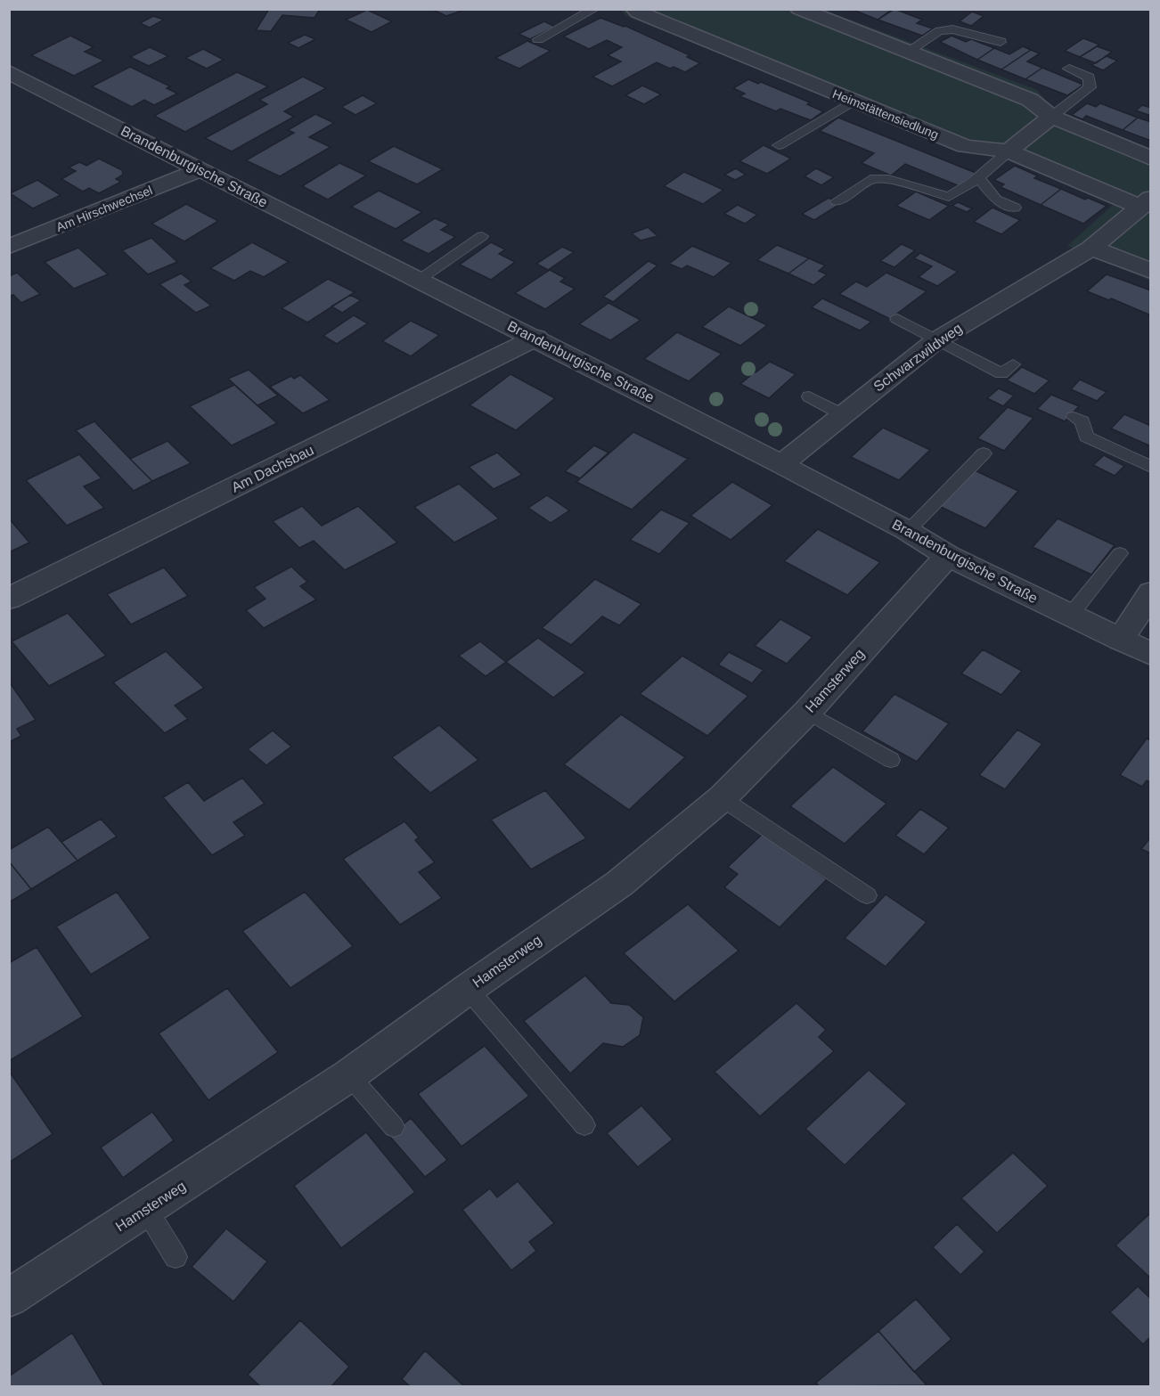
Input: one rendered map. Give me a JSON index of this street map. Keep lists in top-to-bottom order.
{
  "streets": {
    "street": [
      "Heimstättensiedlung",
      "Brandenburgische Straße",
      "Am Hirschwechsel",
      "Schwarzwildweg",
      "Am Dachsbau",
      "Hamsterweg"
    ]
  },
  "crossings": [
    ["Heimstättensiedlung", "Schwarzwildweg"],
    ["Brandenburgische Straße", "Am Hirschwechsel"],
    ["Brandenburgische Straße", "Schwarzwildweg"],
    ["Brandenburgische Straße", "Am Dachsbau"],
    ["Brandenburgische Straße", "Hamsterweg"]
  ]
}
